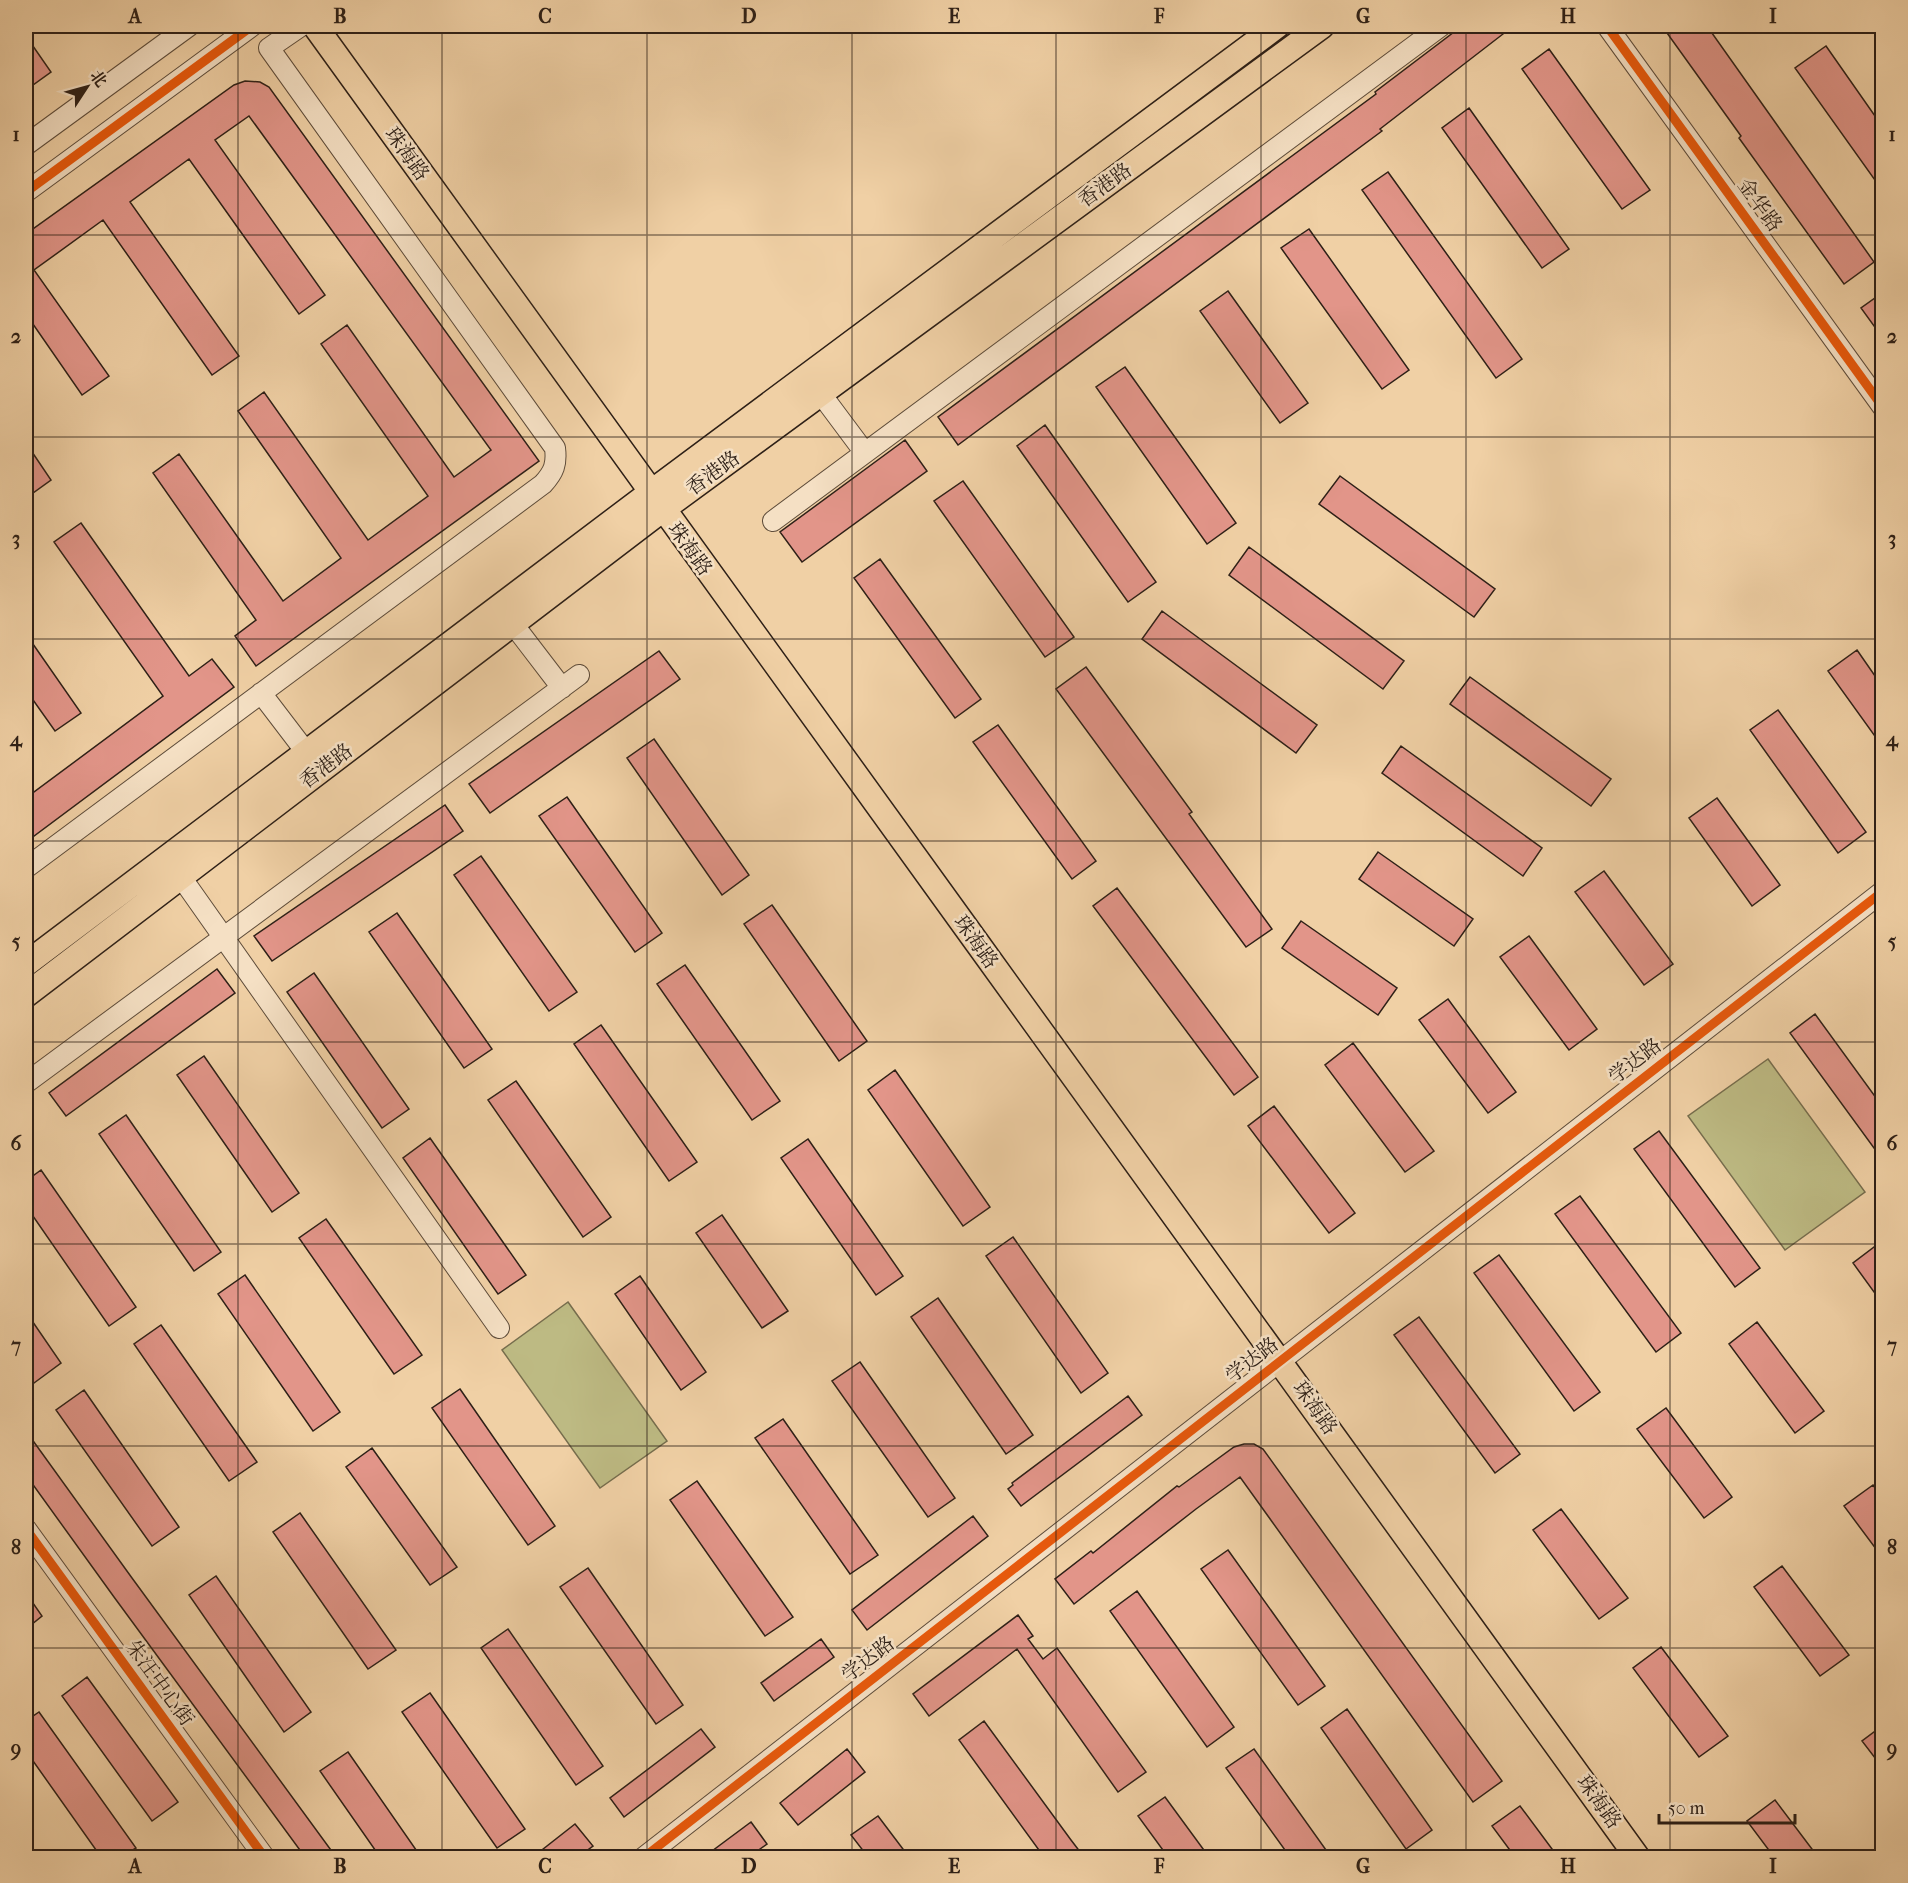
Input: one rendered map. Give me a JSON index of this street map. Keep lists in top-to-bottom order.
{
  "streets": {
    "main road": ["珠海路", "香港路"],
    "street": ["金华路", "学达路", "朱汪中心街"]
  },
  "crossings": [
    ["珠海路", "香港路"],
    ["珠海路", "学达路"]
  ],
  "scale_bar": "50 m",
  "north": "top right",
  "grid": {
    "columns": [
      "A",
      "B",
      "C",
      "D",
      "E",
      "F",
      "G",
      "H",
      "I"
    ],
    "rows": [
      "1",
      "2",
      "3",
      "4",
      "5",
      "6",
      "7",
      "8",
      "9"
    ]
  }
}
